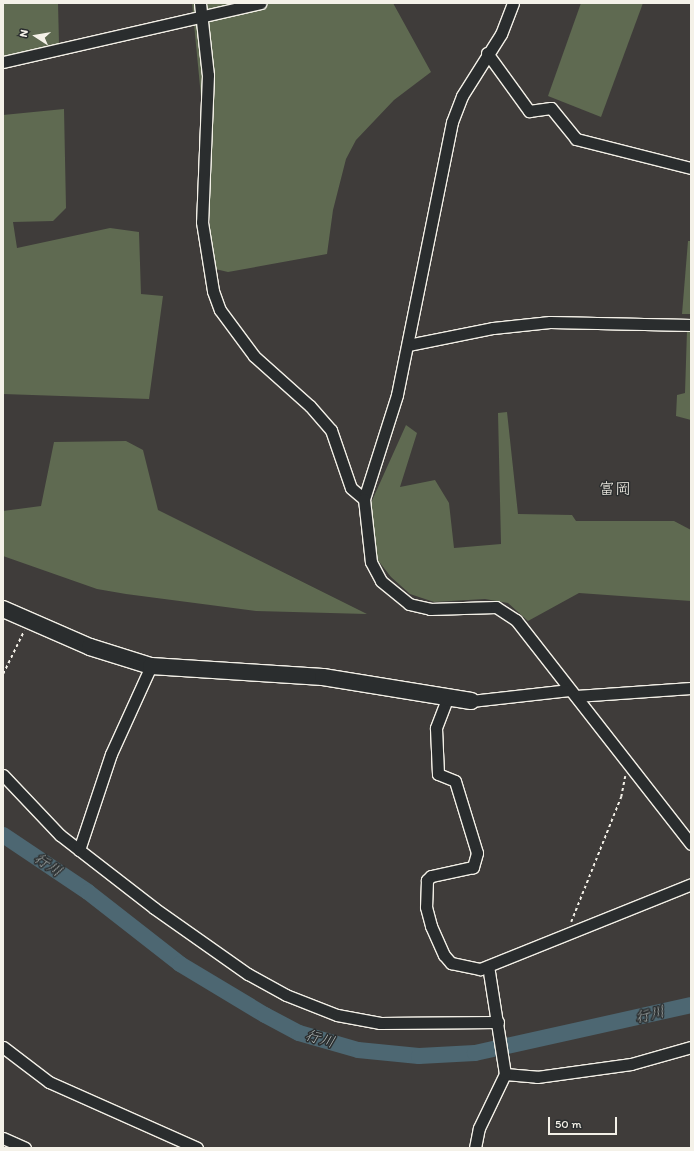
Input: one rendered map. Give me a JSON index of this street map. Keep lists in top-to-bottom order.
{
  "districts": ["富岡"],
  "water": ["行川"],
  "scale_bar": "50 m",
  "north": "left"
}
